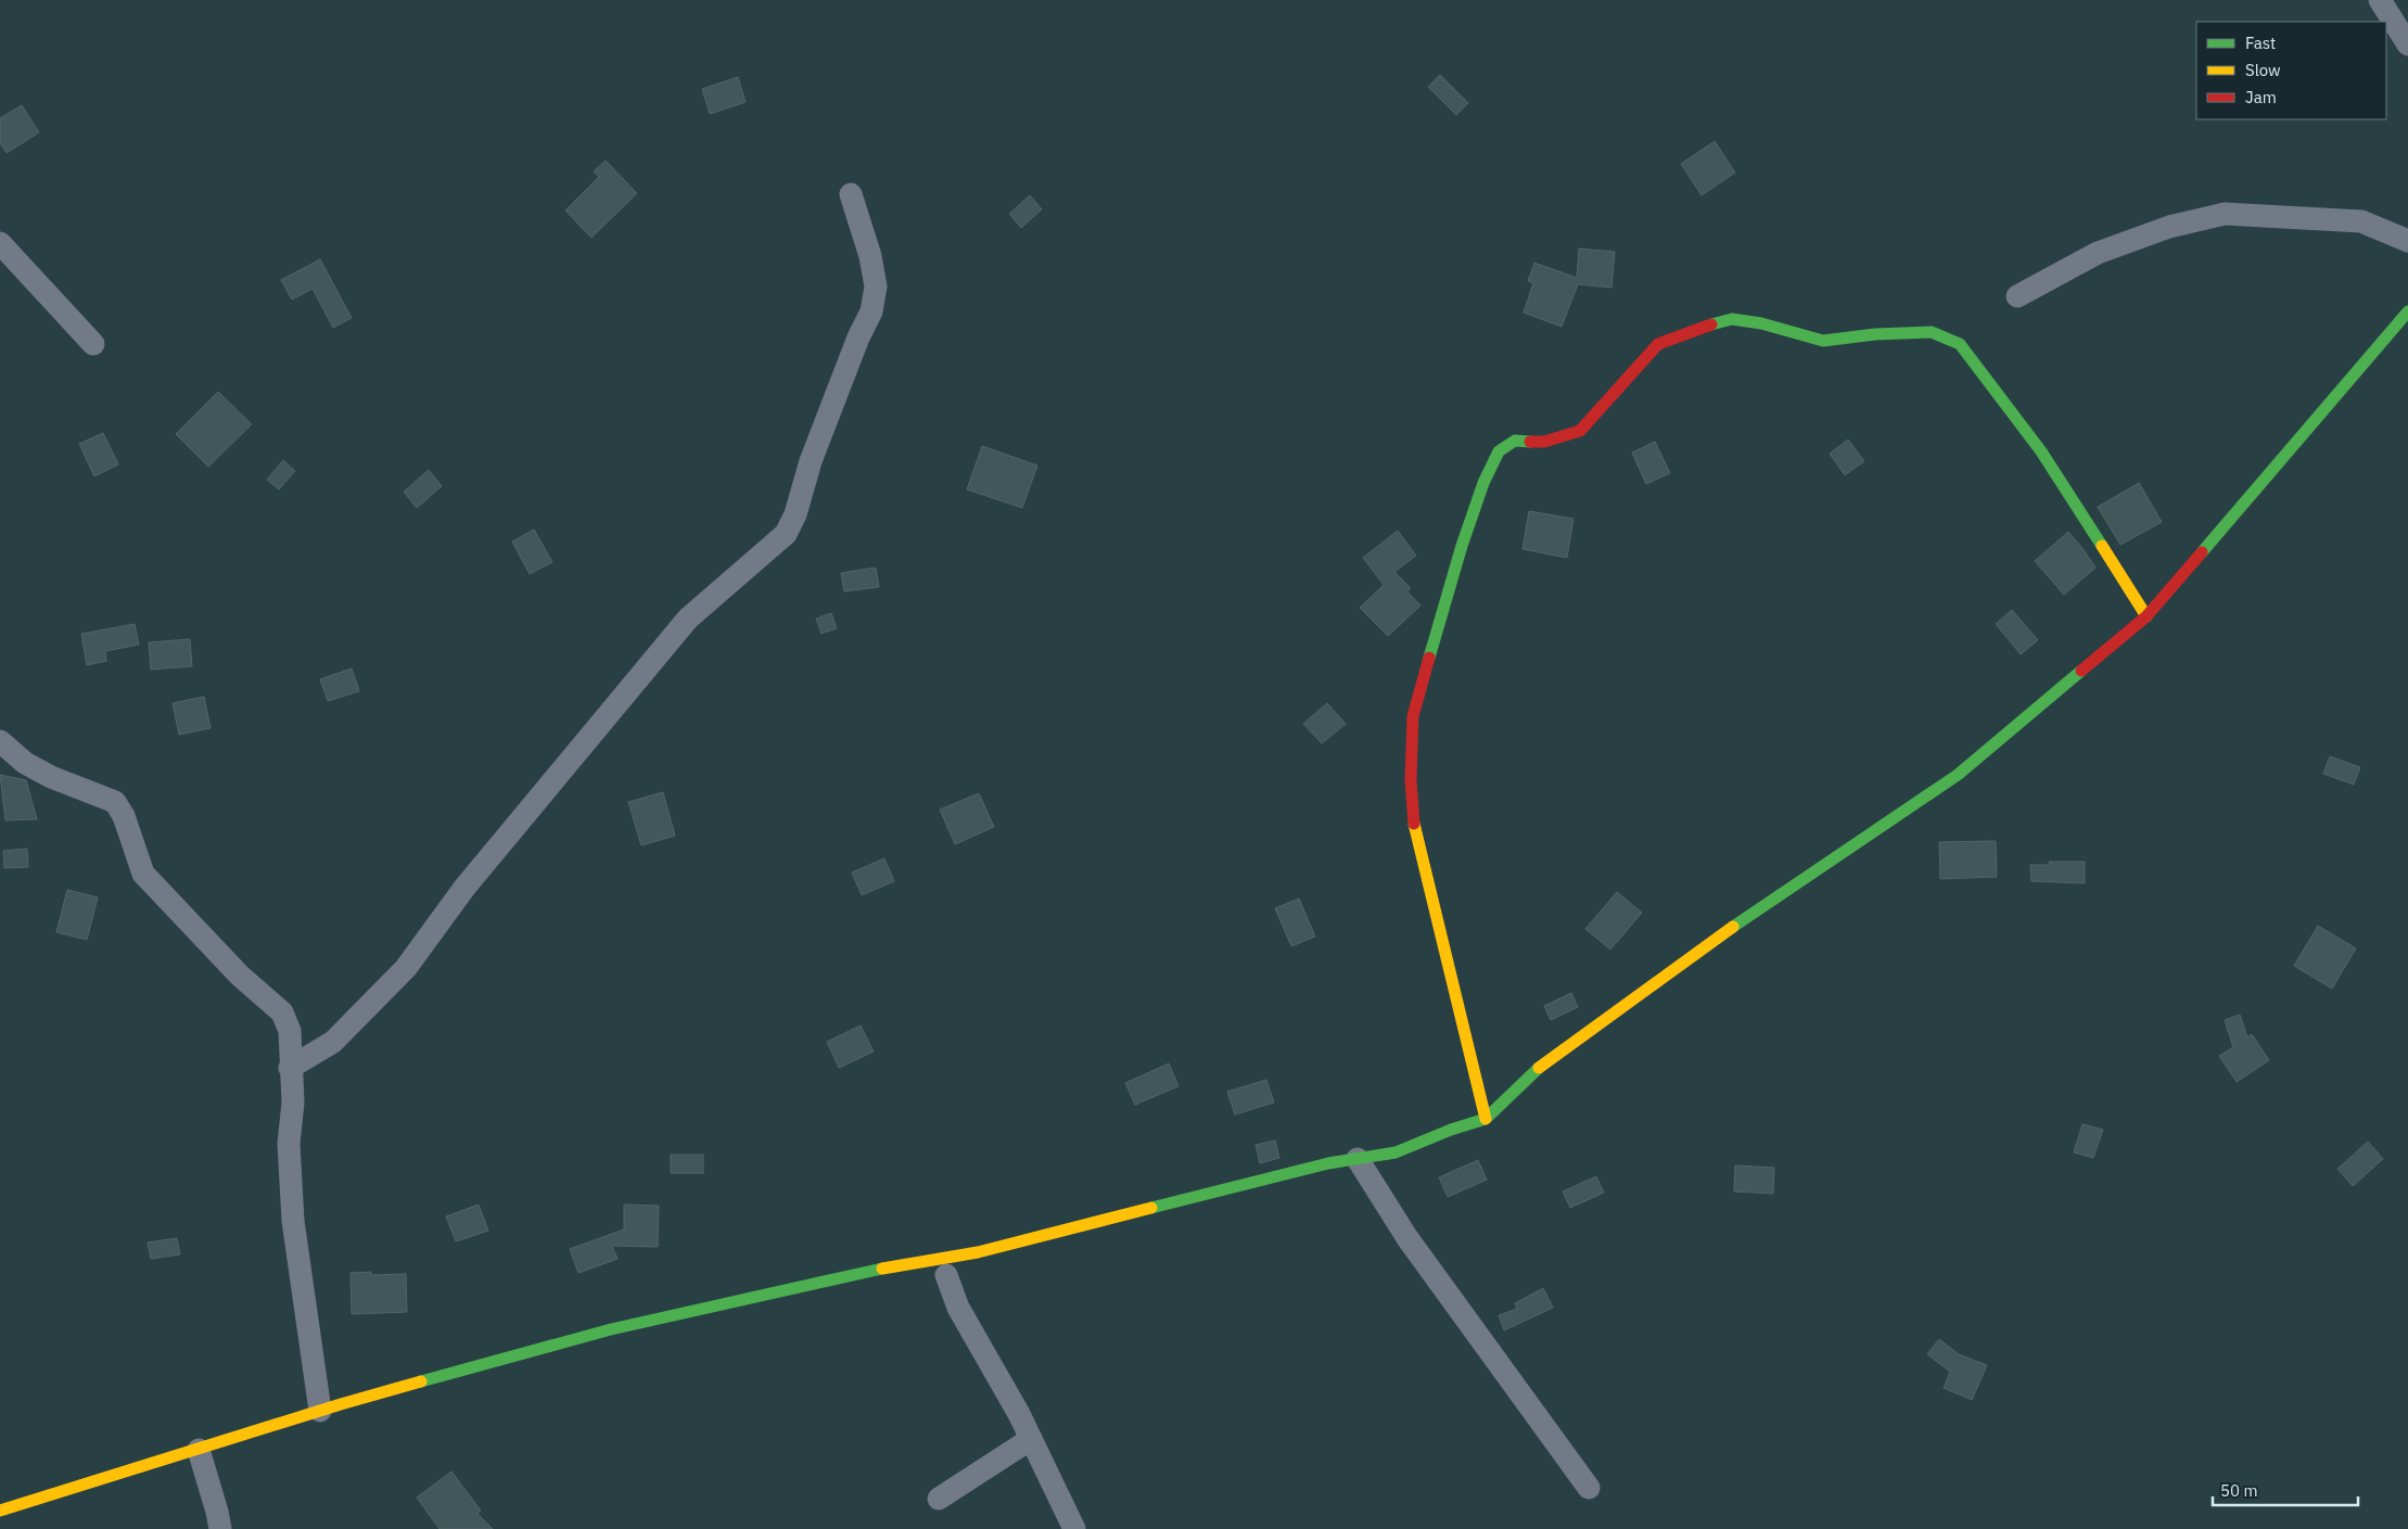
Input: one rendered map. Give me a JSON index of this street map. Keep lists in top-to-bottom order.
{
  "legend": ["Fast", "Slow", "Jam"],
  "scale_bar": "50 m"
}
